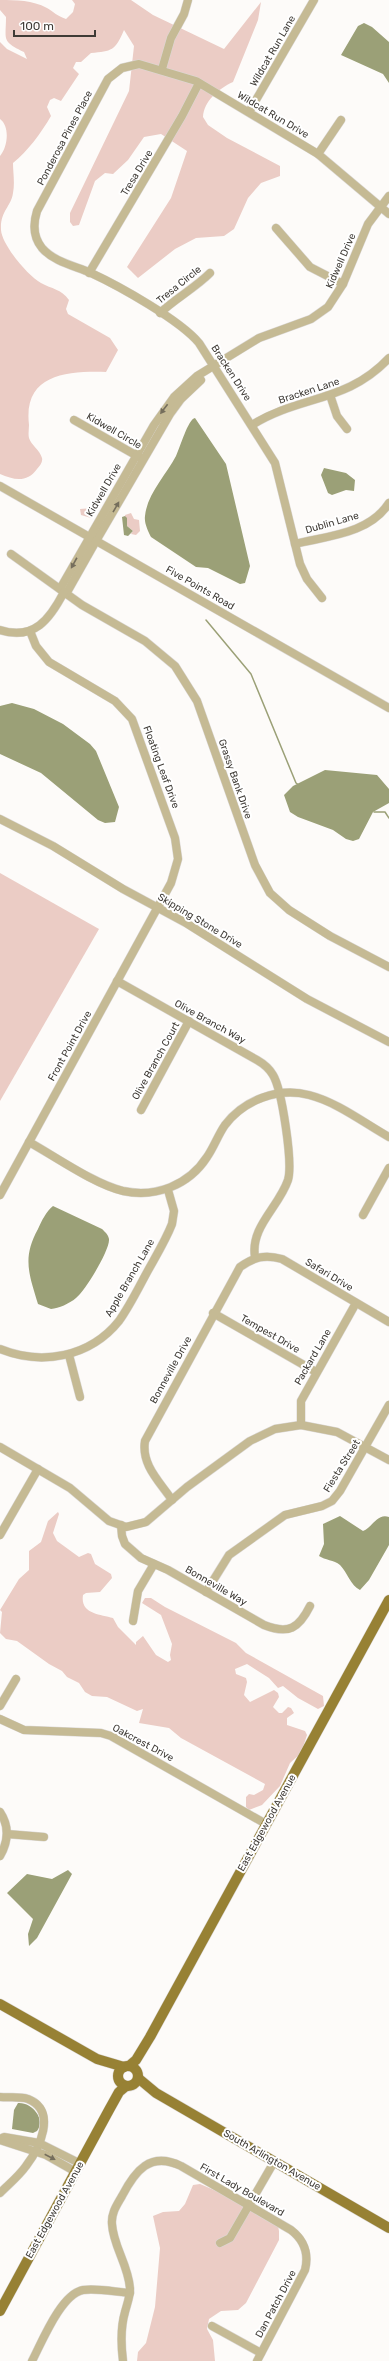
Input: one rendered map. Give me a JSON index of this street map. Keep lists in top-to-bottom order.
{
  "streets": {
    "main road": ["East Edgewood Avenue", "South Arlington Avenue"],
    "street": [
      "Wildcat Run Lane",
      "Wildcat Run Drive",
      "Ponderosa Pines Place",
      "Tresa Drive",
      "Kidwell Drive",
      "Tresa Circle",
      "Bracken Drive",
      "Bracken Lane",
      "Kidwell Circle",
      "Dublin Lane",
      "Five Points Road",
      "Floating Leaf Drive",
      "Grassy Bank Drive",
      "Skipping Stone Drive",
      "Olive Branch Way",
      "Front Point Drive",
      "Olive Branch Court",
      "Safari Drive",
      "Apple Branch Lane",
      "Tempest Drive",
      "Packard Lane",
      "Bonneville Drive",
      "Fiesta Street",
      "Bonneville Way",
      "Oakcrest Drive",
      "First Lady Boulevard",
      "Dan Patch Drive"
    ]
  },
  "crossings": [
    ["Wildcat Run Lane", "Wildcat Run Drive"],
    ["Wildcat Run Drive", "Ponderosa Pines Place"],
    ["Wildcat Run Drive", "Tresa Drive"],
    ["Wildcat Run Drive", "Kidwell Drive"],
    ["Ponderosa Pines Place", "Bracken Drive"],
    ["Tresa Drive", "Bracken Drive"],
    ["Kidwell Drive", "Bracken Drive"],
    ["Kidwell Drive", "Kidwell Circle"],
    ["Kidwell Drive", "Five Points Road"],
    ["Tresa Circle", "Bracken Drive"],
    ["Bracken Drive", "Bracken Lane"],
    ["Bracken Drive", "Dublin Lane"],
    ["Floating Leaf Drive", "Skipping Stone Drive"],
    ["Floating Leaf Drive", "Front Point Drive"],
    ["Skipping Stone Drive", "Front Point Drive"],
    ["Olive Branch Way", "Front Point Drive"],
    ["Olive Branch Way", "Olive Branch Court"],
    ["Olive Branch Way", "Safari Drive"],
    ["Olive Branch Way", "Bonneville Drive"],
    ["Safari Drive", "Packard Lane"],
    ["Safari Drive", "Bonneville Drive"],
    ["Tempest Drive", "Packard Lane"],
    ["Tempest Drive", "Bonneville Drive"],
    ["Fiesta Street", "Bonneville Way"],
    ["Oakcrest Drive", "East Edgewood Avenue"],
    ["East Edgewood Avenue", "South Arlington Avenue"],
    ["First Lady Boulevard", "Dan Patch Drive"]
  ],
  "scale_bar": "100 m"
}
